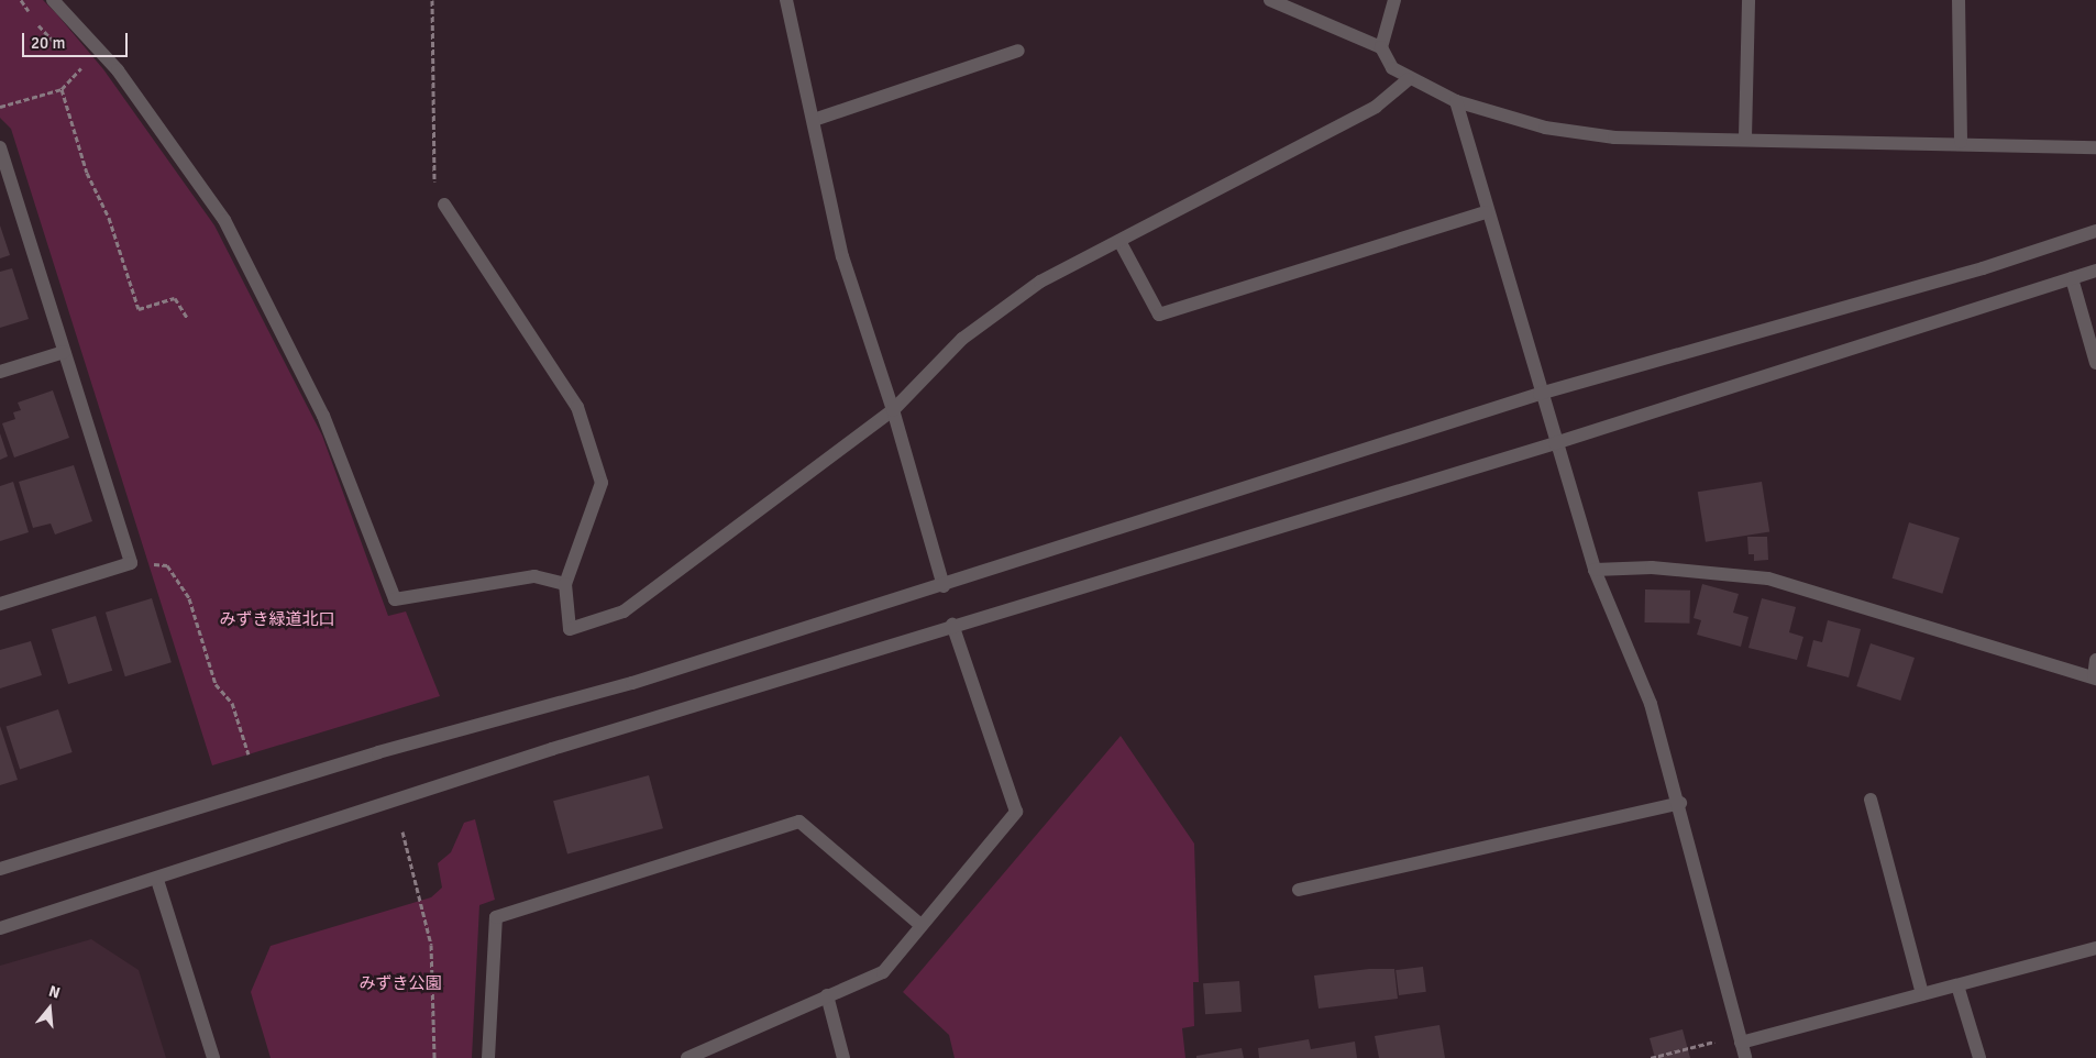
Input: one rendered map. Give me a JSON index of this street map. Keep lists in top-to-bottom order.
{
  "parks": ["みずき緑道北口", "みずき公園"],
  "scale_bar": "20 m",
  "north": "top"
}
